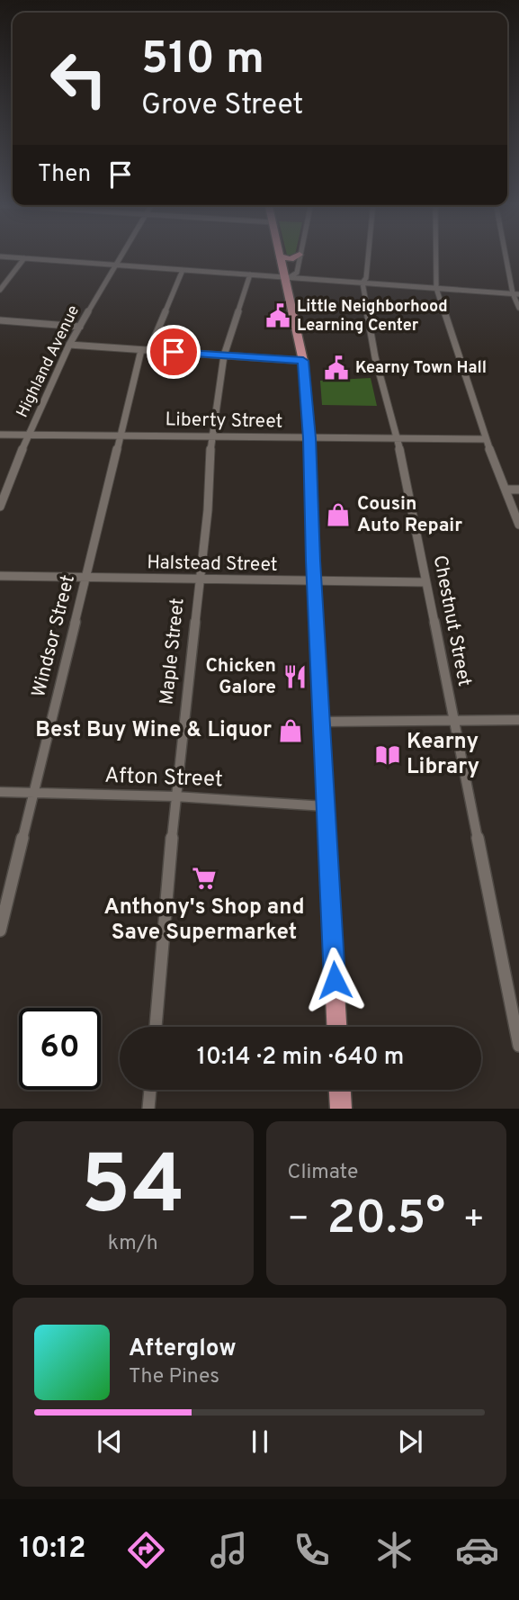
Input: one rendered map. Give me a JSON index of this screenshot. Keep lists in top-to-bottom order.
{
  "streets": {
    "street": [
      "Highland Avenue",
      "Liberty Street",
      "Halstead Street",
      "Chestnut Street",
      "Windsor Street",
      "Maple Street",
      "Afton Street"
    ]
  },
  "crossings": [
    ["Highland Avenue", "Liberty Street"],
    ["Liberty Street", "Chestnut Street"],
    ["Liberty Street", "Windsor Street"],
    ["Liberty Street", "Maple Street"],
    ["Halstead Street", "Chestnut Street"],
    ["Halstead Street", "Windsor Street"],
    ["Halstead Street", "Maple Street"],
    ["Windsor Street", "Afton Street"],
    ["Maple Street", "Afton Street"]
  ],
  "places": {
    "public building": ["Little Neighborhood Learning Center", "Kearny Town Hall"],
    "shop": ["Cousin Auto Repair", "Best Buy Wine & Liquor"],
    "restaurant": ["Chicken Galore"],
    "library": ["Kearny Library"],
    "supermarket": ["Anthony's Shop and Save Supermarket"]
  },
  "page": {
    "turn": ["510 m", "Grove Street"],
    "then": "Then",
    "limit": "60",
    "trip": "10:14 · 2 min · 640 m",
    "tile": [
      ["54", "km/h"],
      "Climate"
    ],
    "heat": ["−", "20.5°", "+"],
    "song": ["Afterglow", "The Pines"],
    "tabs": "10:12"
  }
}
